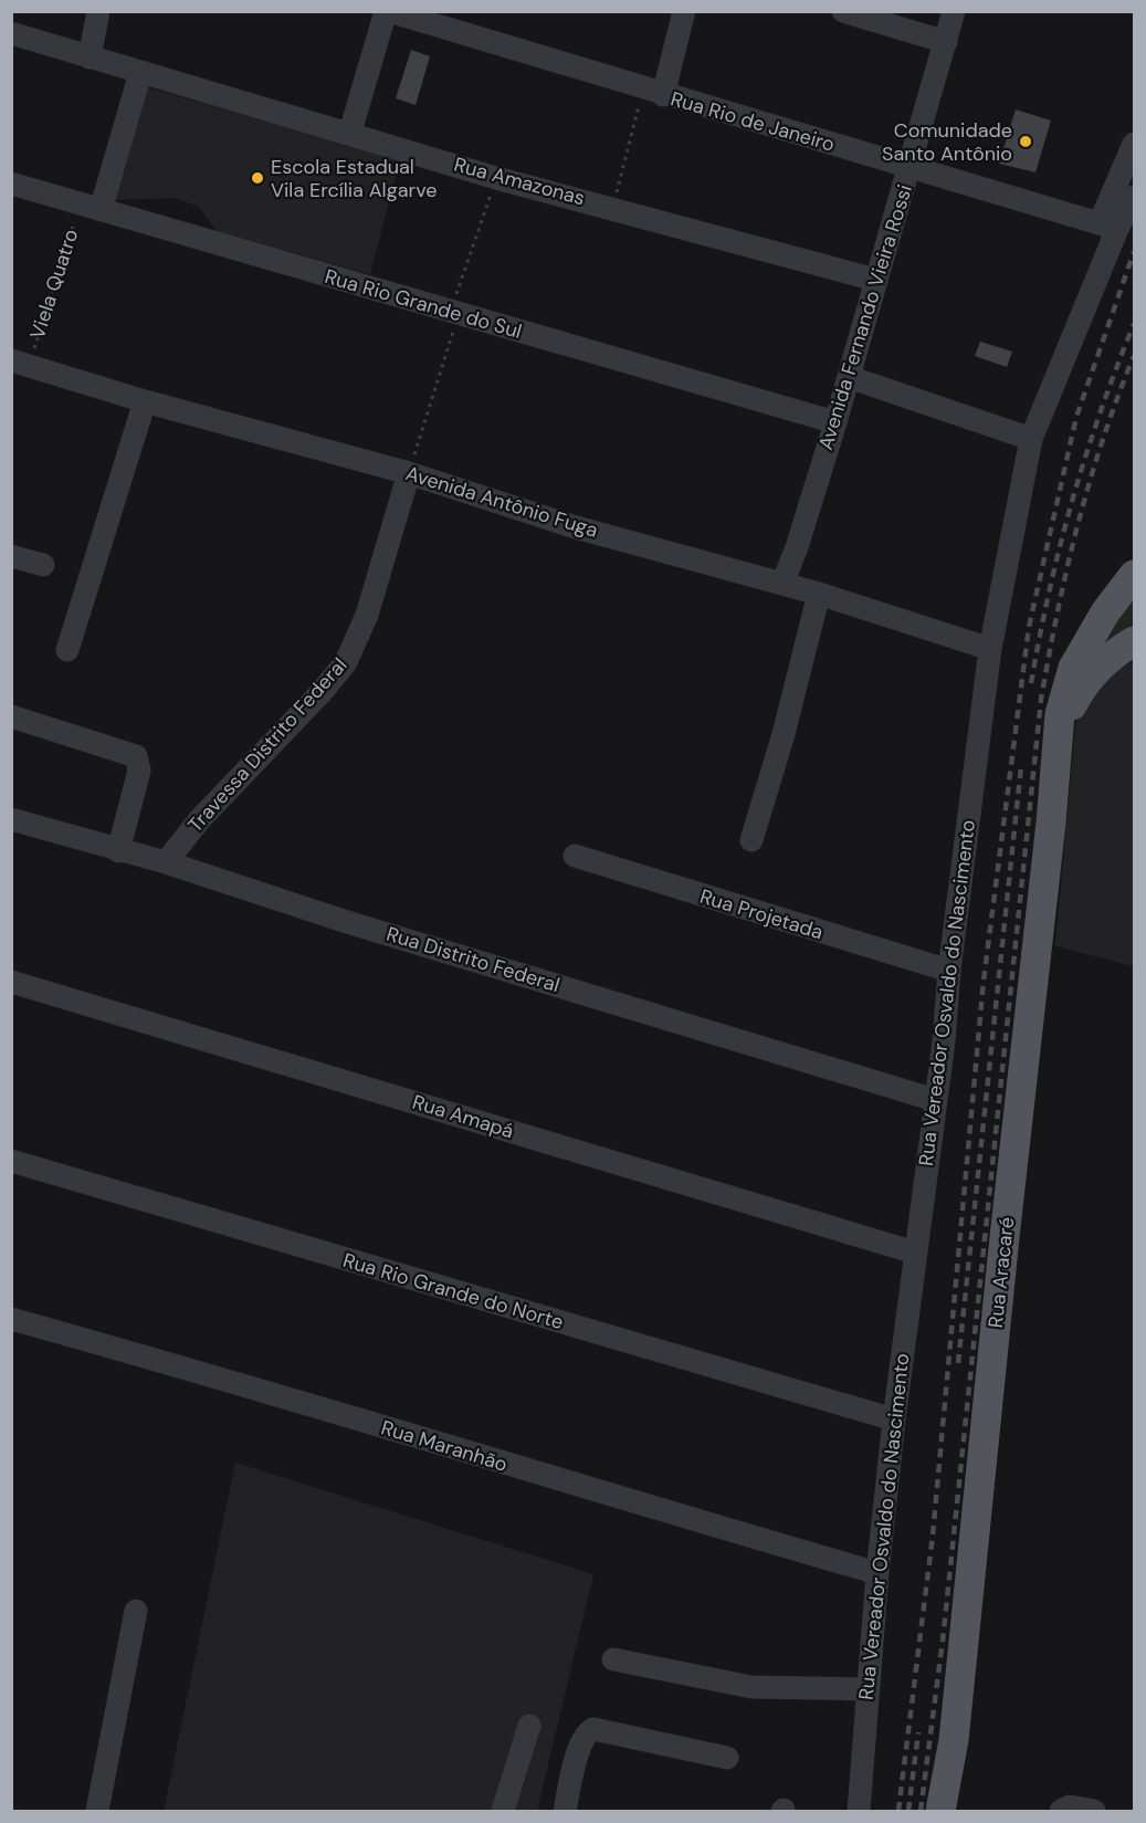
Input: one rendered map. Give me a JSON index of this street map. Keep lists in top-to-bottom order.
{
  "streets": {
    "main road": ["Rua Aracaré"],
    "street": [
      "Rua Rio de Janeiro",
      "Rua Amazonas",
      "Viela Quatro",
      "Rua Rio Grande do Sul",
      "Avenida Fernando Vieira Rossi",
      "Avenida Antônio Fuga",
      "Travessa Distrito Federal",
      "Rua Projetada",
      "Rua Distrito Federal",
      "Rua Vereador Osvaldo do Nascimento",
      "Rua Amapá",
      "Rua Rio Grande do Norte",
      "Rua Maranhão"
    ]
  },
  "crossings": [
    ["Rua Rio de Janeiro", "Avenida Fernando Vieira Rossi"],
    ["Rua Rio de Janeiro", "Rua Vereador Osvaldo do Nascimento"],
    ["Rua Amazonas", "Viela Quatro"],
    ["Rua Amazonas", "Avenida Fernando Vieira Rossi"],
    ["Viela Quatro", "Rua Rio Grande do Sul"],
    ["Viela Quatro", "Avenida Antônio Fuga"],
    ["Rua Rio Grande do Sul", "Avenida Fernando Vieira Rossi"],
    ["Avenida Fernando Vieira Rossi", "Avenida Antônio Fuga"],
    ["Avenida Antônio Fuga", "Travessa Distrito Federal"],
    ["Avenida Antônio Fuga", "Rua Vereador Osvaldo do Nascimento"],
    ["Travessa Distrito Federal", "Rua Distrito Federal"],
    ["Rua Projetada", "Rua Vereador Osvaldo do Nascimento"],
    ["Rua Distrito Federal", "Rua Vereador Osvaldo do Nascimento"],
    ["Rua Vereador Osvaldo do Nascimento", "Rua Amapá"],
    ["Rua Vereador Osvaldo do Nascimento", "Rua Rio Grande do Norte"],
    ["Rua Vereador Osvaldo do Nascimento", "Rua Maranhão"]
  ],
  "places": ["Comunidade Santo Antônio", "Escola Estadual Vila Ercília Algarve"]
}
